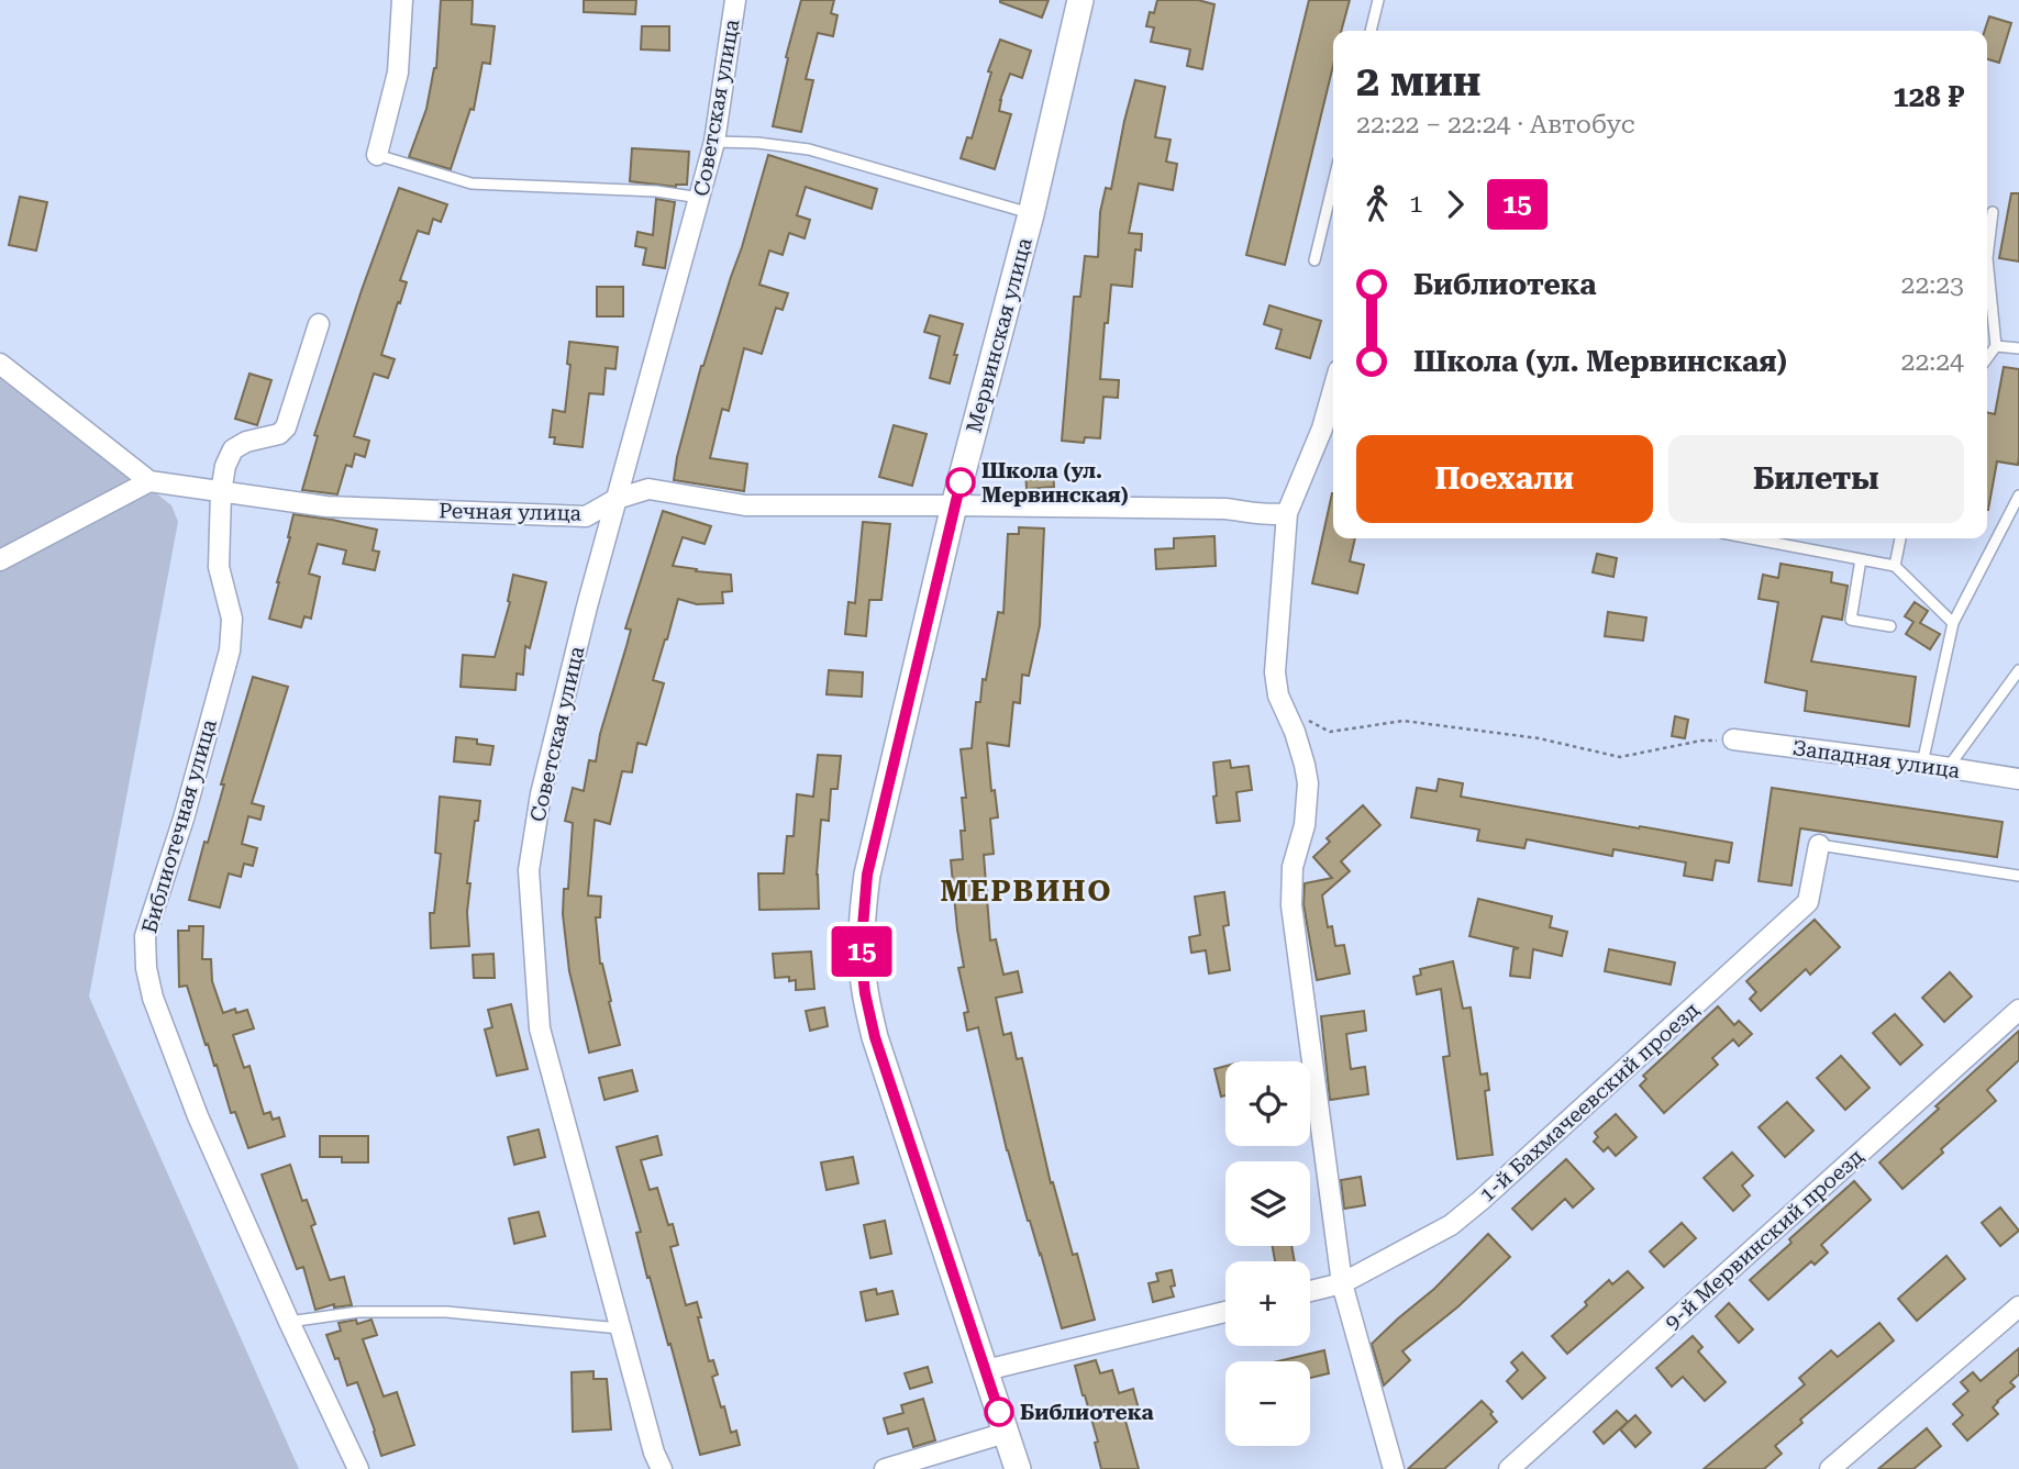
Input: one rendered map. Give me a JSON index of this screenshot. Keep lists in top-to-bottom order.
{
  "streets": {
    "street": [
      "Советская улица",
      "Мервинская улица",
      "Речная улица",
      "Западная улица",
      "Библиотечная улица",
      "1-й Бахмачеевский проезд",
      "9-й Мервинский проезд"
    ]
  },
  "crossings": [
    ["Советская улица", "Речная улица"],
    ["Мервинская улица", "Речная улица"],
    ["Речная улица", "Библиотечная улица"]
  ],
  "districts": ["МЕРВИНО"],
  "places": ["Школа (ул. Мервинская)", "Библиотека"],
  "lines": ["bus line 15"],
  "page": {
    "on_map": "15",
    "heading": ["2 мин", "22:22 – 22:24 · Автобус", "128 ₽"],
    "legs": ["1", "15"],
    "list": [
      {
        "name": "Библиотека",
        "value": "22:23"
      },
      {
        "name": "Школа (ул. Мервинская)",
        "value": "22:24"
      }
    ],
    "buttons": ["Поехали", "Билеты"],
    "map_buttons": ["+", "−"]
  }
}
